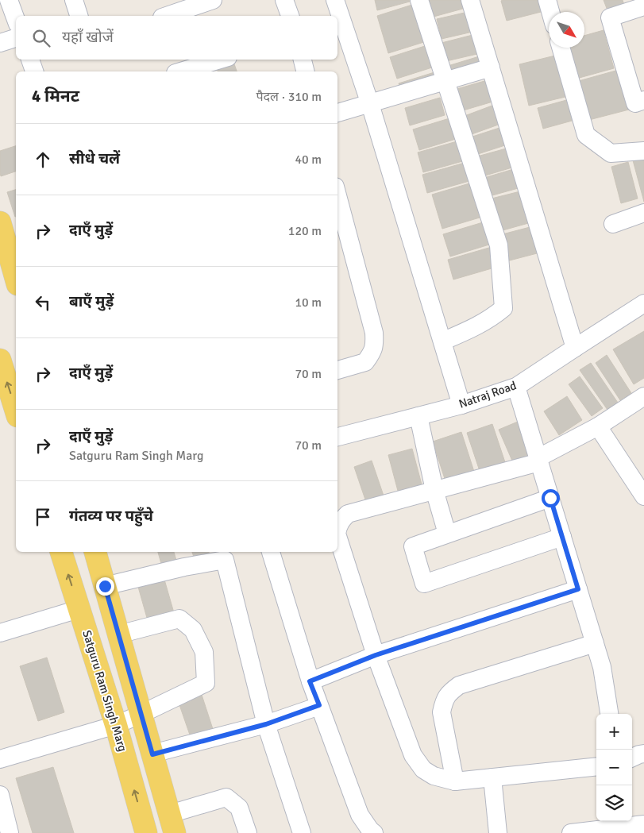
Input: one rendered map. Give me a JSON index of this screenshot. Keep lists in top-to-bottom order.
{
  "streets": {
    "main road": ["Satguru Ram Singh Marg"],
    "street": ["Natraj Road"]
  },
  "north": "bottom right",
  "page": {
    "search": "यहाँ खोजें",
    "heading": ["4 मिनट", "पैदल · 310 m"],
    "list": [
      ["सीधे चलें", "40 m"],
      ["दाएँ मुड़ें", "120 m"],
      ["बाएँ मुड़ें", "10 m"],
      ["दाएँ मुड़ें", "70 m"],
      ["दाएँ मुड़ें", "Satguru Ram Singh Marg", "70 m"],
      "गंतव्य पर पहुँचे"
    ],
    "map_buttons": ["+", "−"]
  }
}
